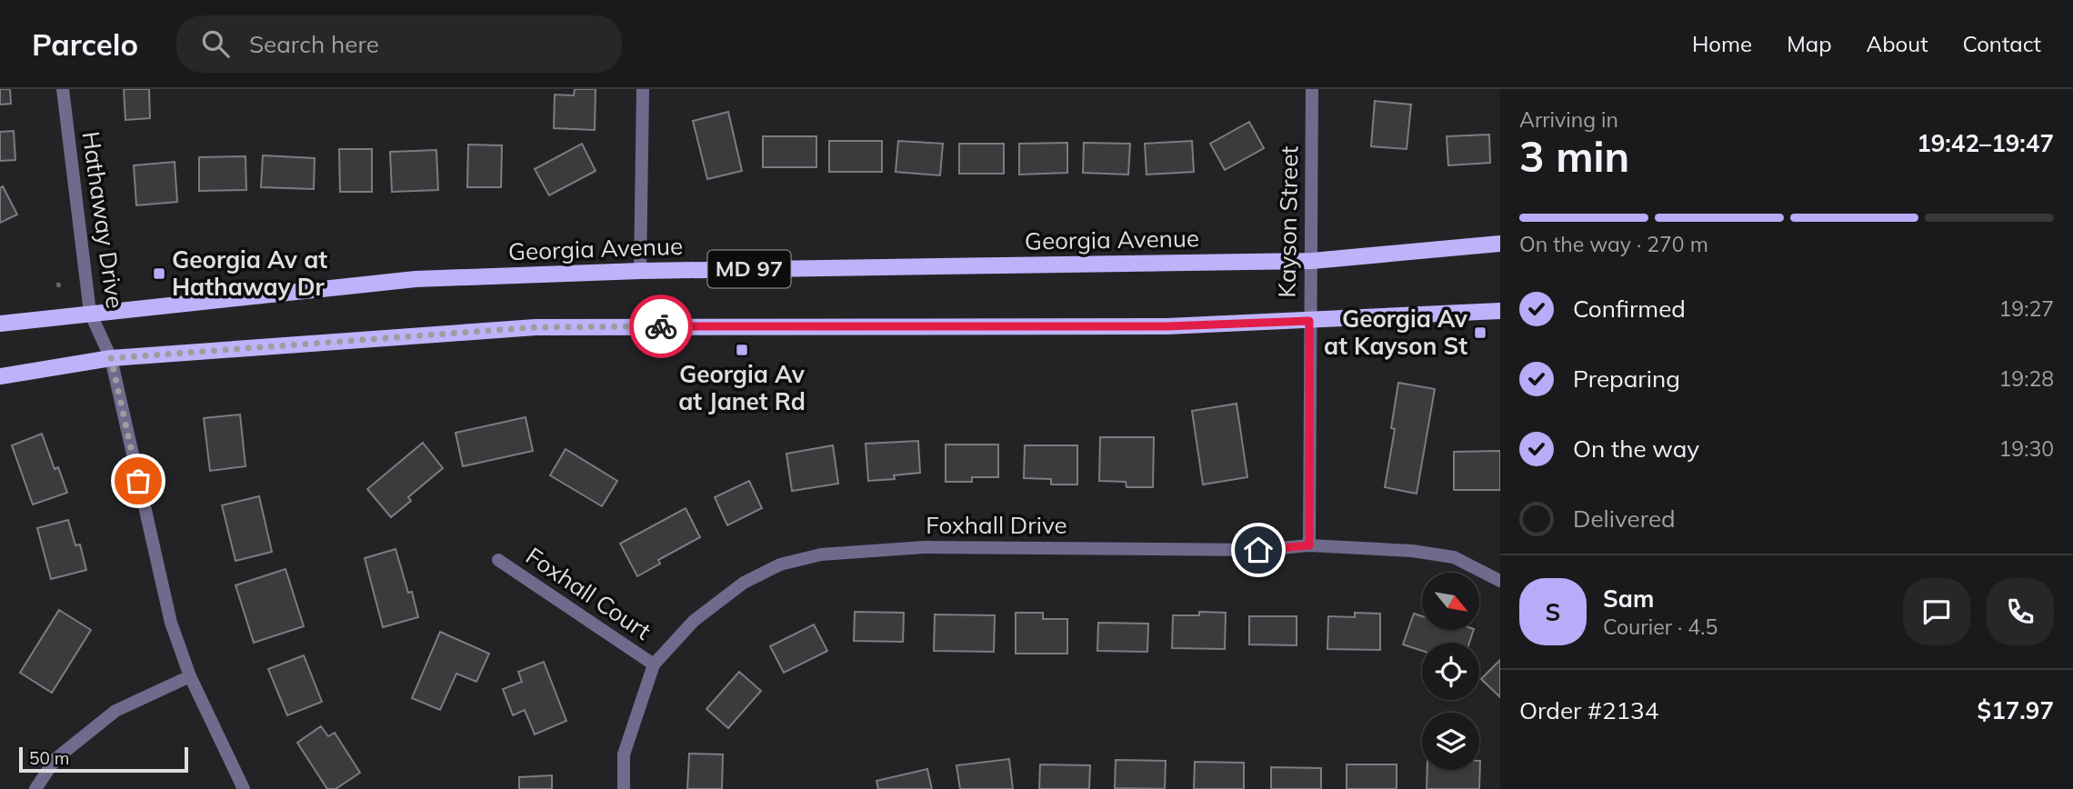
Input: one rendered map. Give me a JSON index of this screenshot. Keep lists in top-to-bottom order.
{
  "streets": {
    "main road": ["Georgia Avenue", "MD 97"],
    "street": [
      "Hathaway Drive",
      "Kayson Street",
      "Foxhall Drive",
      "Foxhall Court"
    ]
  },
  "crossings": [
    ["Hathaway Drive", "Georgia Avenue"],
    ["Kayson Street", "Georgia Avenue"],
    ["Kayson Street", "Foxhall Drive"],
    ["Foxhall Drive", "Foxhall Court"]
  ],
  "places": {
    "transit": ["Georgia Av at Hathaway Dr", "Georgia Av at Kayson St", "Georgia Av at Janet Rd"]
  },
  "scale_bar": "50 m",
  "north": "bottom right",
  "page": {
    "header": "Parcelo",
    "search": "Search here",
    "nav": [
      "Home",
      "Map",
      "About",
      "Contact"
    ],
    "heading": ["3 min", "Arriving in", "19:42–19:47"],
    "panel": [
      "Sam",
      "Courier · 4.5",
      "Order #2134",
      "$17.97"
    ],
    "bar": "On the way · 270 m",
    "list": [
      ["Confirmed", "19:27"],
      ["Preparing", "19:28"],
      ["On the way", "19:30"],
      "Delivered"
    ],
    "round": "S",
    "scale": "50 m"
  }
}
